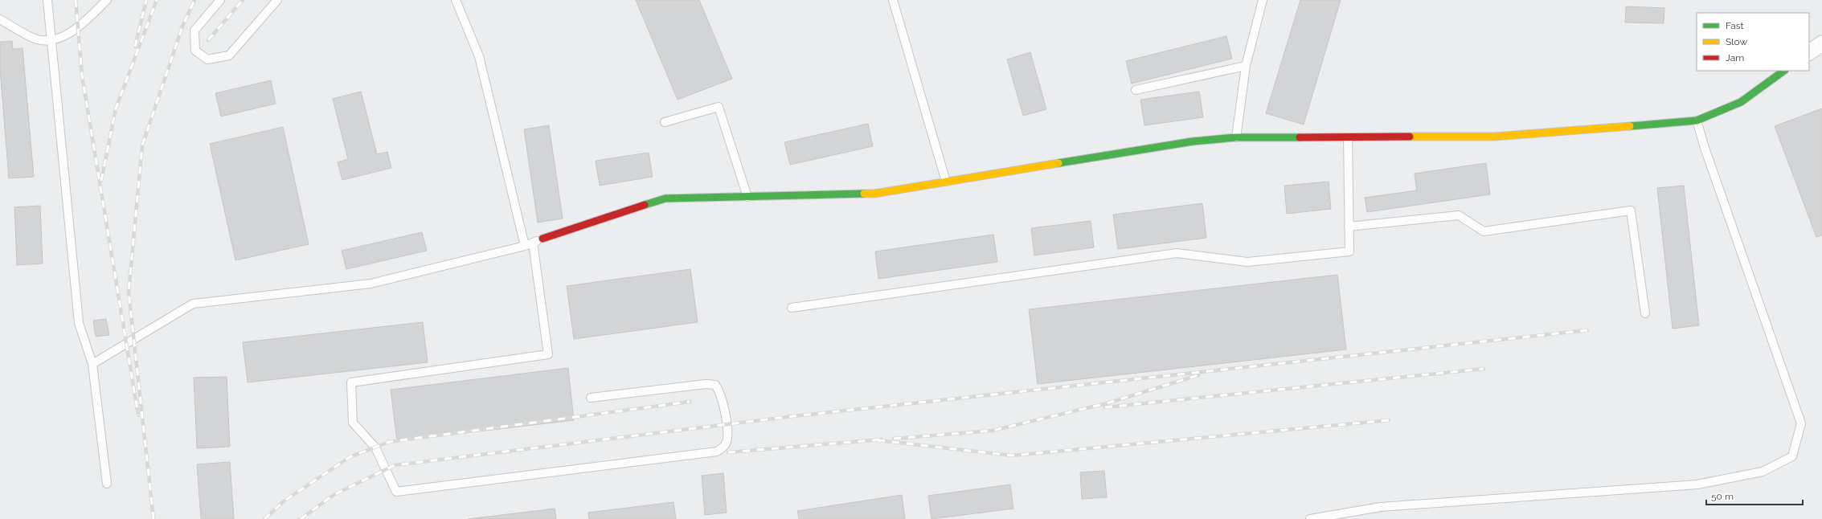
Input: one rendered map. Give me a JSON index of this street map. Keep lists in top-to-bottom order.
{
  "legend": ["Fast", "Slow", "Jam"],
  "scale_bar": "50 m"
}
